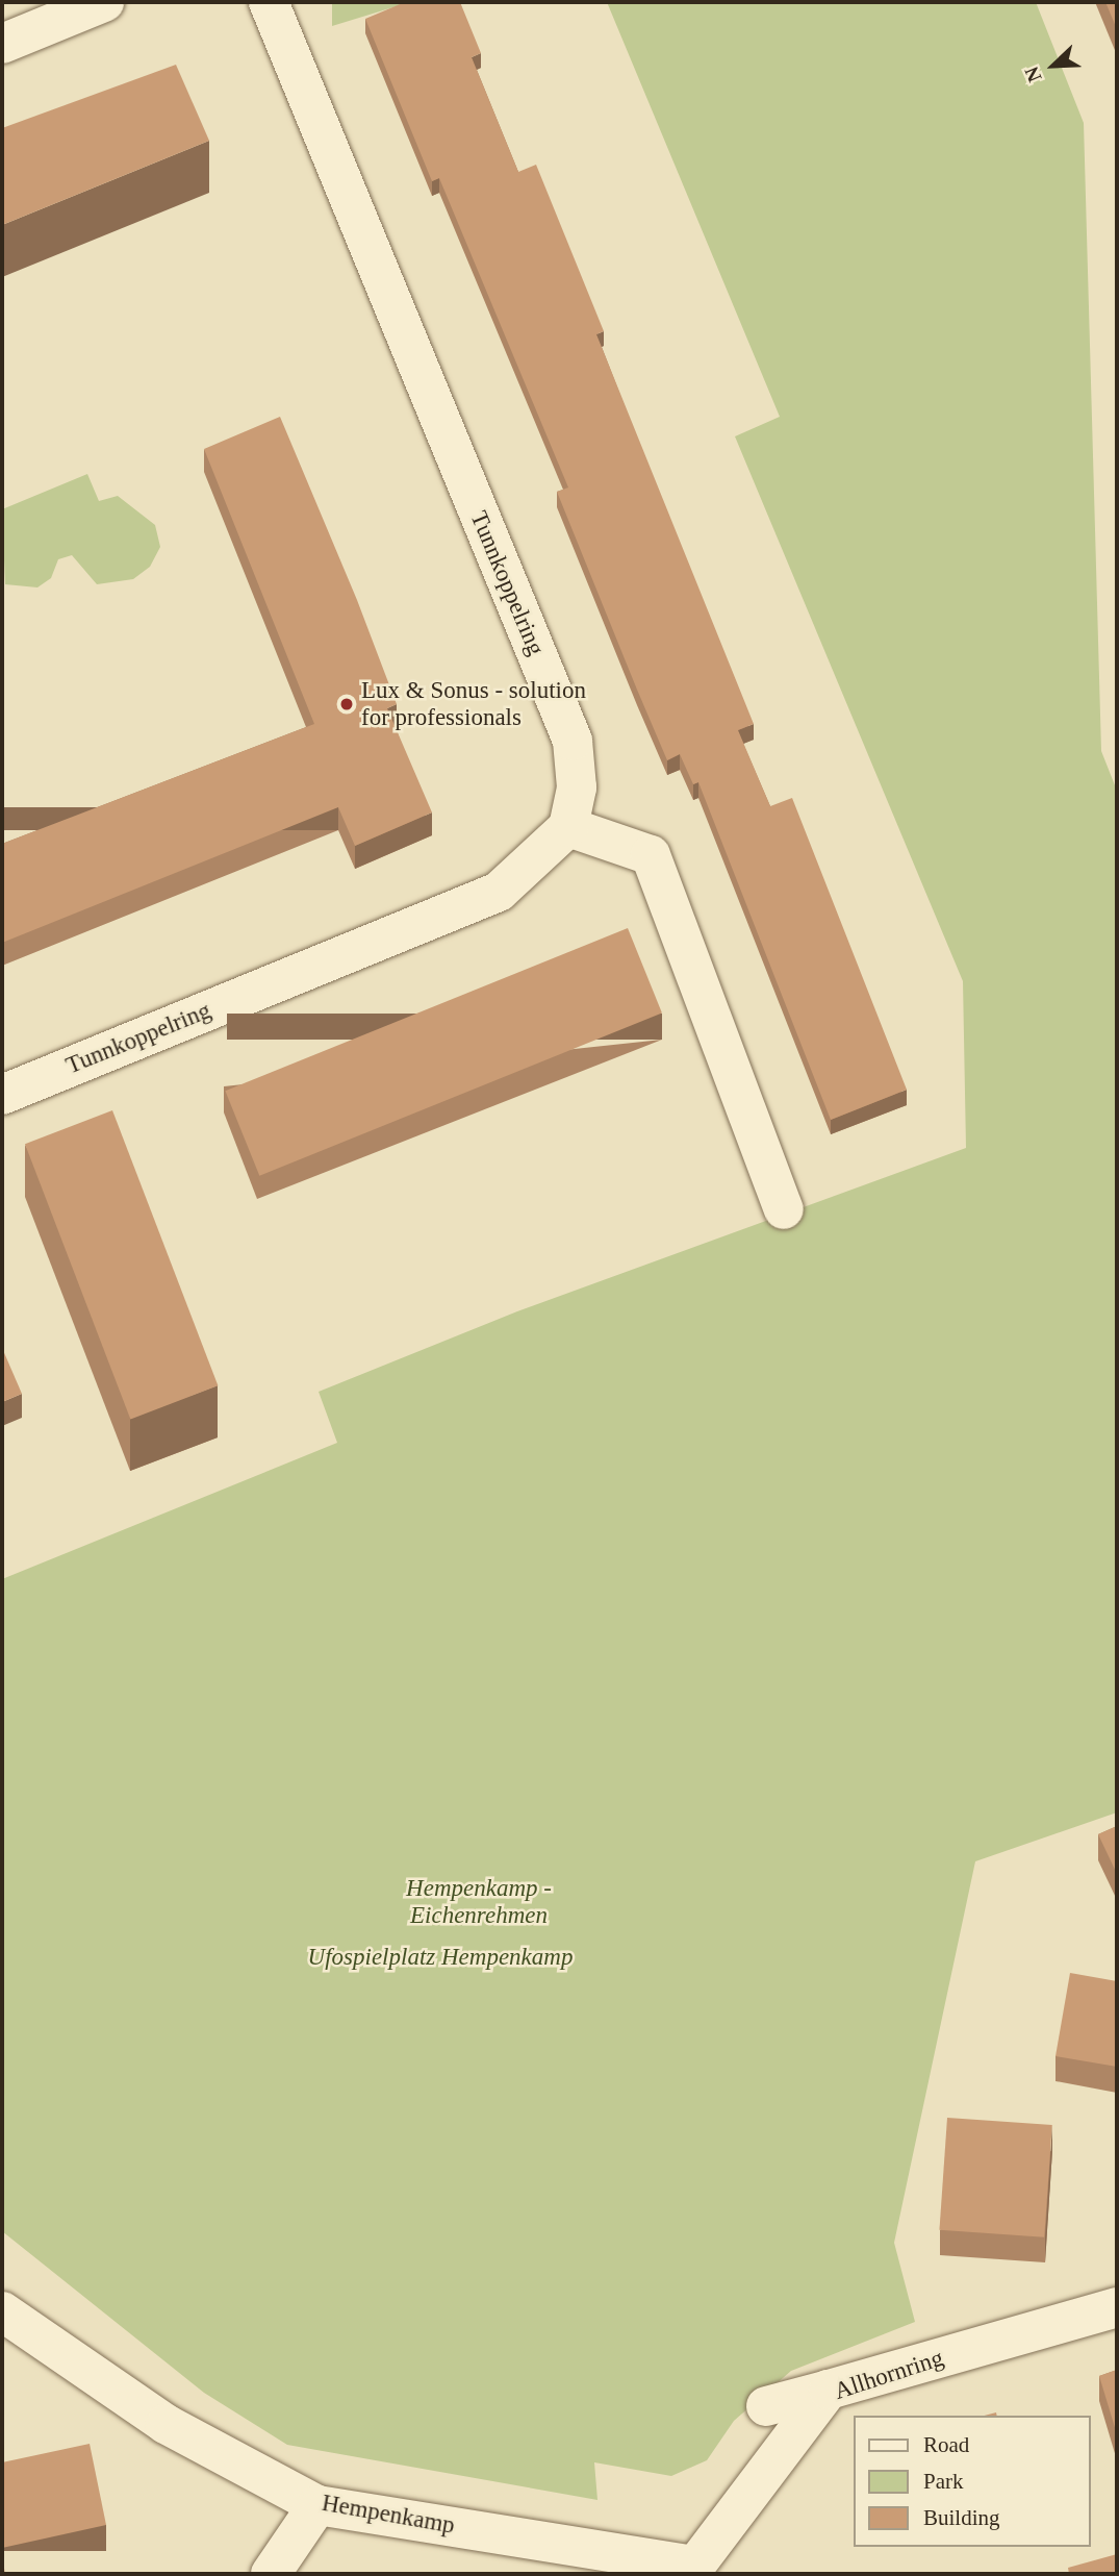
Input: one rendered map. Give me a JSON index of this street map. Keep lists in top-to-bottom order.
{
  "streets": {
    "street": ["Tunnkoppelring", "Allhornring", "Hempenkamp"]
  },
  "crossings": [
    ["Allhornring", "Hempenkamp"]
  ],
  "parks": ["Hempenkamp - Eichenrehmen", "Ufospielplatz Hempenkamp"],
  "places": ["Lux & Sonus - solution for professionals"],
  "legend": ["Road", "Park", "Building"],
  "north": "bottom left"
}
